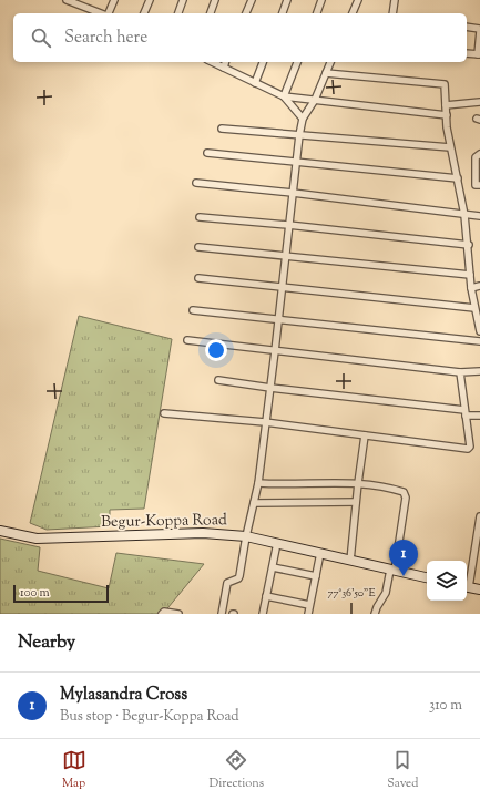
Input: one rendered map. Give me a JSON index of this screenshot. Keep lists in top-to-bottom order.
{
  "streets": {
    "main road": ["Begur-Koppa Road"]
  },
  "scale_bar": "100 m",
  "page": {
    "search": "Search here",
    "pins": "1",
    "scale": "100 m",
    "heading": "Nearby",
    "list": [
      {
        "mark": "1",
        "name": "Mylasandra Cross",
        "note": "Bus stop · Begur-Koppa Road",
        "value": "310 m"
      }
    ],
    "nav": ["Map", "Directions", "Saved"]
  },
  "coordinates": ["77°36'50\"E"]
}
